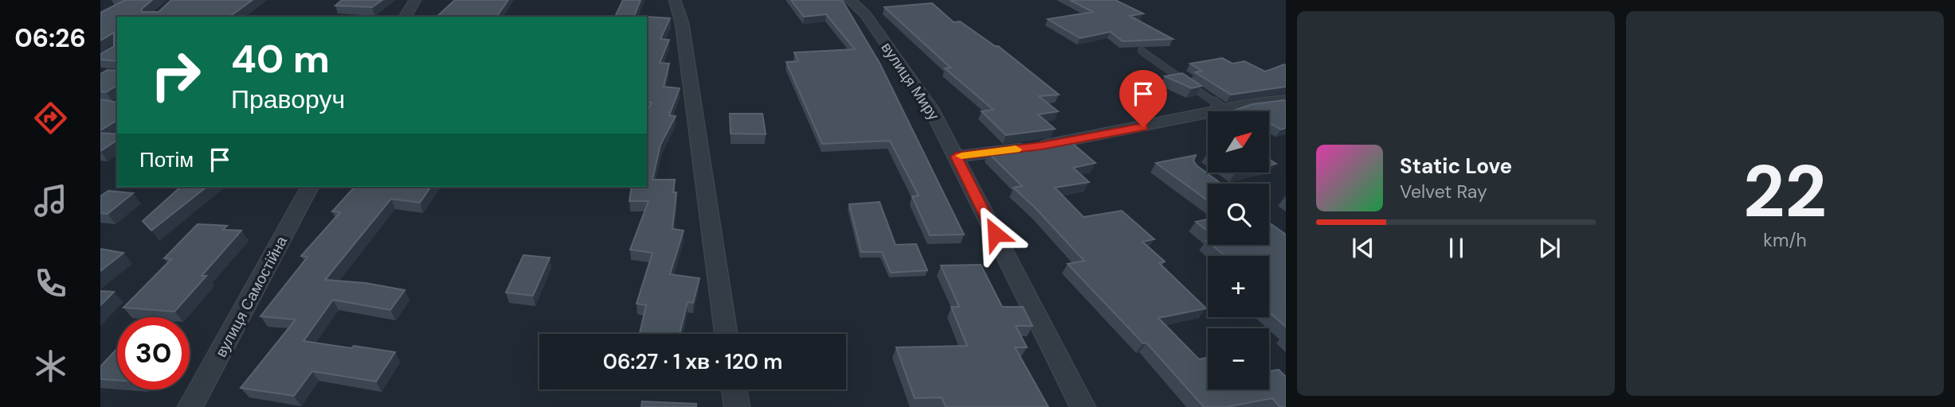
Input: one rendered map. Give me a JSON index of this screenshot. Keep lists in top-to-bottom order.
{
  "streets": {
    "street": ["вулиця Миру", "вулиця Самостійна"]
  },
  "north": "top right",
  "page": {
    "tabs": "06:26",
    "tile": ["22", "km/h"],
    "turn": ["40 m", "Праворуч"],
    "map_buttons": ["+", "−"],
    "then": "Потім",
    "song": ["Static Love", "Velvet Ray"],
    "limit": "30",
    "trip": "06:27 · 1 хв · 120 m"
  }
}
